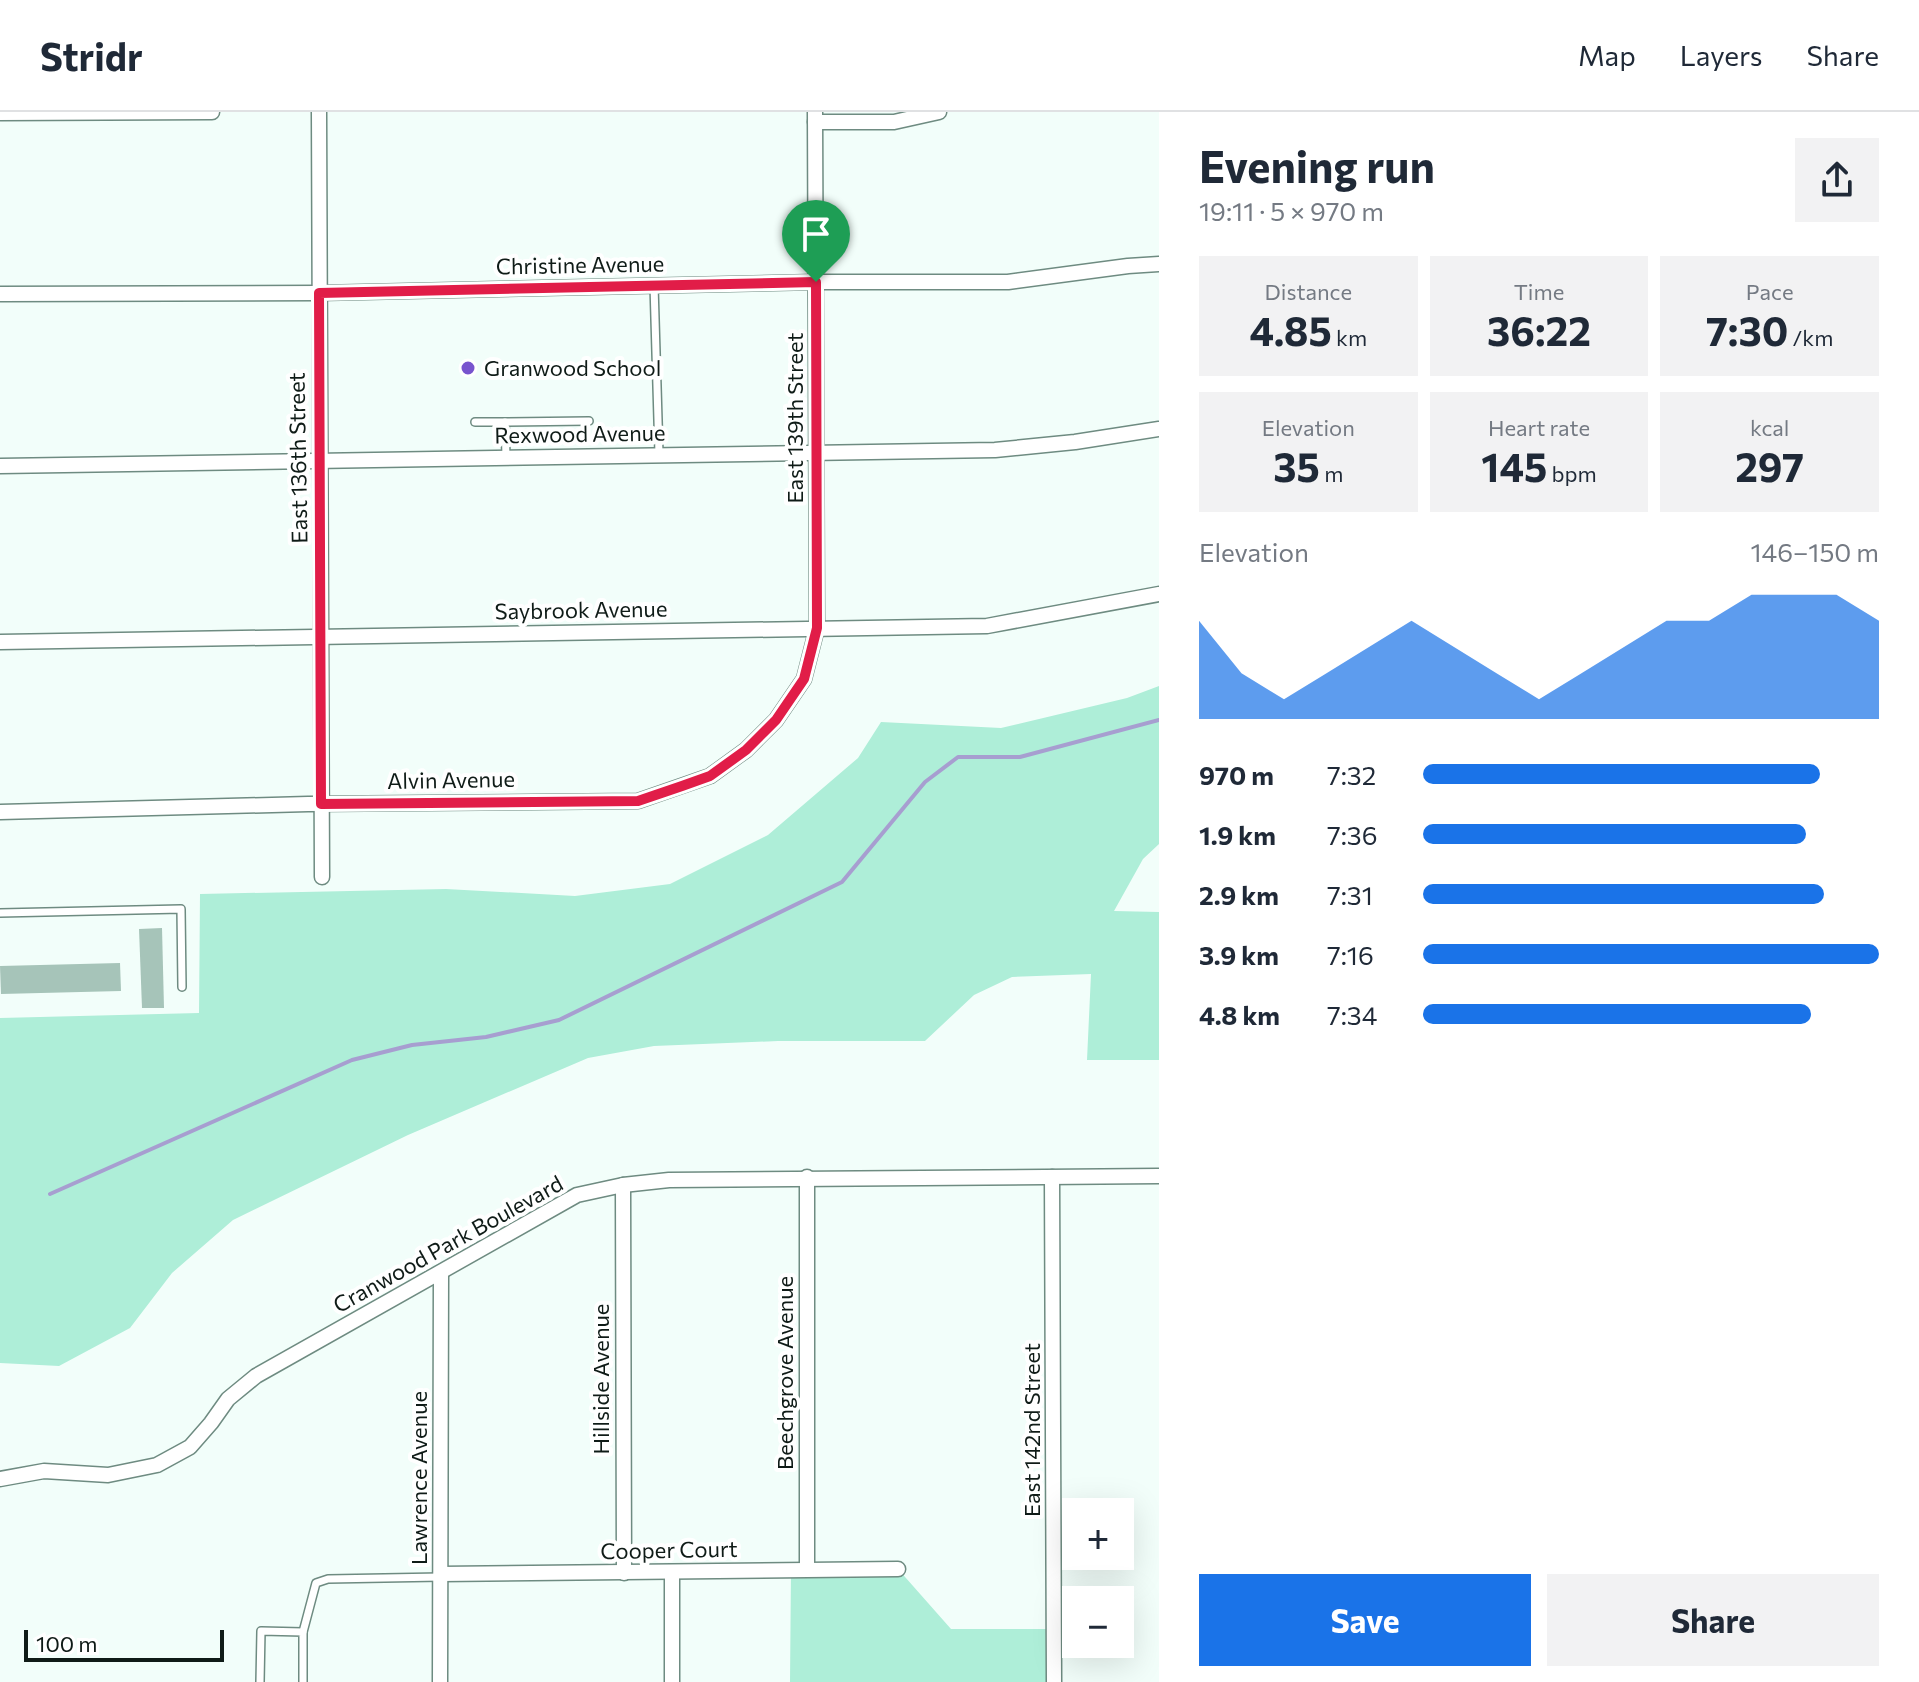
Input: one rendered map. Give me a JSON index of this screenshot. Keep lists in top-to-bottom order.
{
  "streets": {
    "street": [
      "Christine Avenue",
      "East 139th Street",
      "Rexwood Avenue",
      "East 136th Street",
      "Saybrook Avenue",
      "Alvin Avenue",
      "Cranwood Park Boulevard",
      "Beechgrove Avenue",
      "Hillside Avenue",
      "East 142nd Street",
      "Lawrence Avenue",
      "Cooper Court"
    ]
  },
  "crossings": [
    ["Christine Avenue", "East 139th Street"],
    ["Christine Avenue", "East 136th Street"],
    ["East 139th Street", "Rexwood Avenue"],
    ["East 139th Street", "Saybrook Avenue"],
    ["East 139th Street", "Alvin Avenue"],
    ["Rexwood Avenue", "East 136th Street"],
    ["East 136th Street", "Saybrook Avenue"],
    ["East 136th Street", "Alvin Avenue"],
    ["Saybrook Avenue", "Alvin Avenue"],
    ["Cranwood Park Boulevard", "Beechgrove Avenue"],
    ["Cranwood Park Boulevard", "Hillside Avenue"],
    ["Cranwood Park Boulevard", "East 142nd Street"],
    ["Cranwood Park Boulevard", "Lawrence Avenue"],
    ["Beechgrove Avenue", "Cooper Court"],
    ["Hillside Avenue", "Cooper Court"],
    ["Lawrence Avenue", "Cooper Court"]
  ],
  "places": ["Granwood School"],
  "scale_bar": "100 m",
  "page": {
    "header": "Stridr",
    "nav": ["Map", "Layers", "Share"],
    "heading": ["Evening run", "19:11 · 5 × 970 m"],
    "stats": [
      ["Distance", "4.85 km"],
      ["Time", "36:22"],
      ["Pace", "7:30 /km"],
      ["Elevation", "35 m"],
      ["Heart rate", "145 bpm"],
      ["kcal", "297"]
    ],
    "chart": ["Elevation", "146–150 m"],
    "list": [
      {
        "name": "970 m",
        "note": "7:32"
      },
      {
        "name": "1.9 km",
        "note": "7:36"
      },
      {
        "name": "2.9 km",
        "note": "7:31"
      },
      {
        "name": "3.9 km",
        "note": "7:16"
      },
      {
        "name": "4.8 km",
        "note": "7:34"
      }
    ],
    "map_buttons": ["+", "−"],
    "buttons": ["Save", "Share"],
    "scale": "100 m"
  }
}
